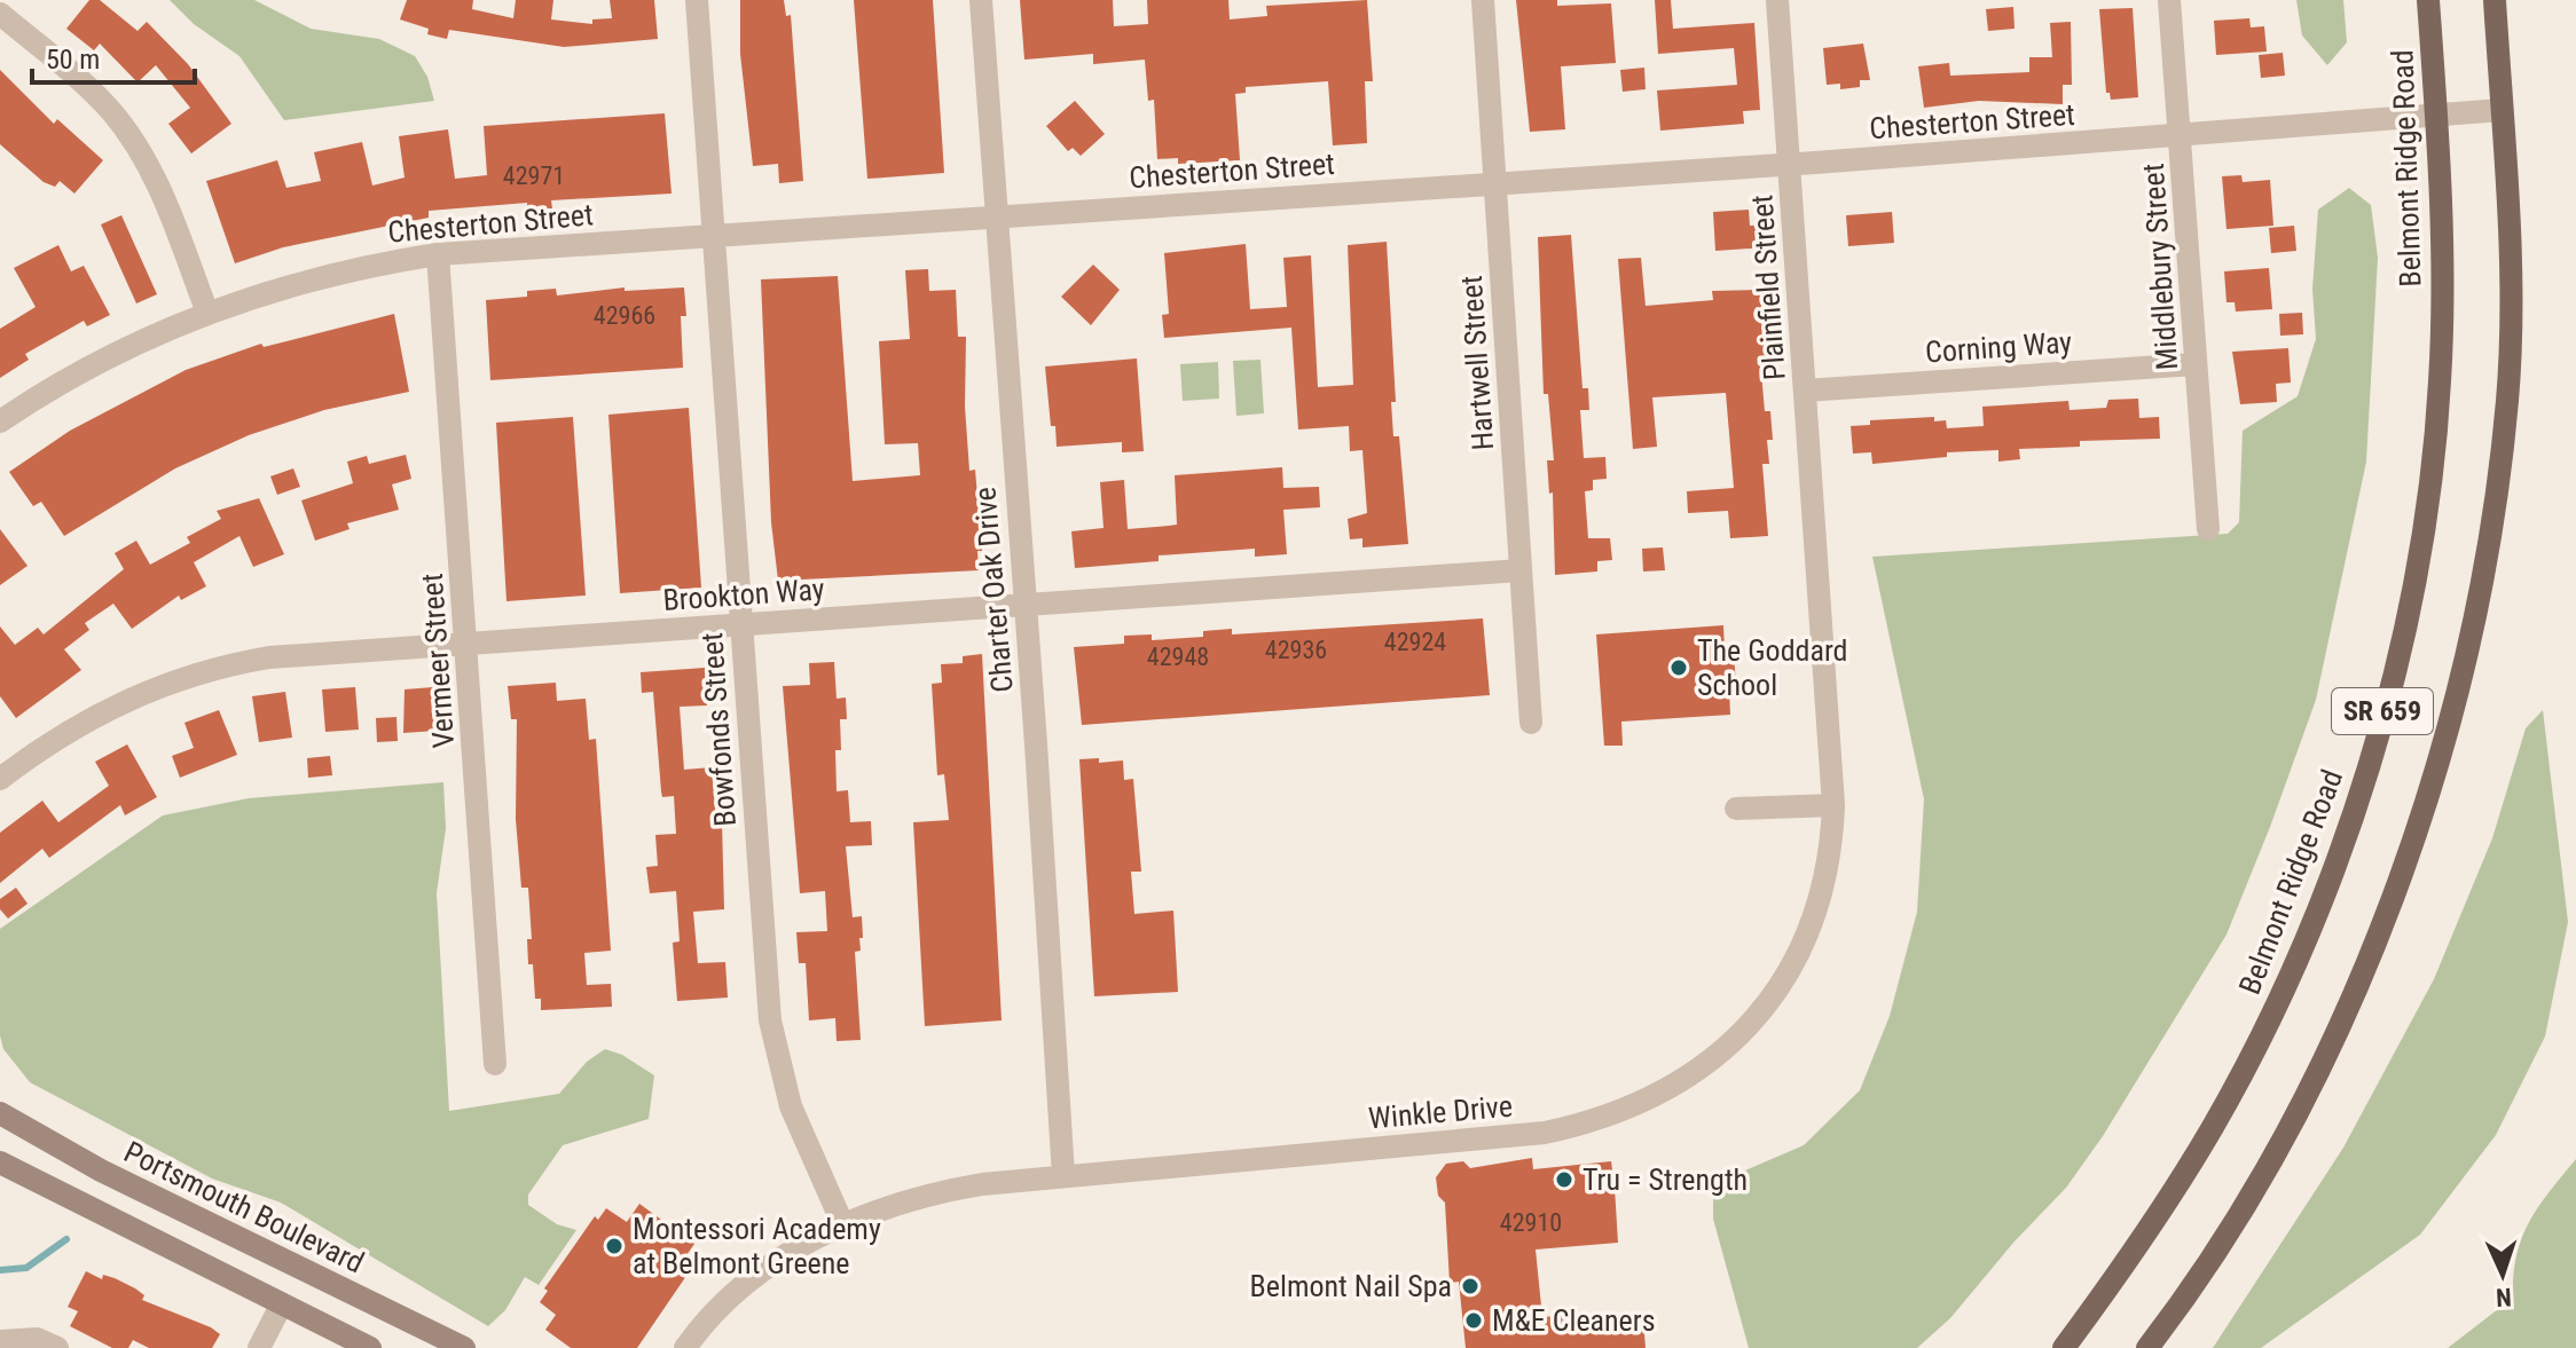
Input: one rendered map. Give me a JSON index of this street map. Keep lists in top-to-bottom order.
{
  "streets": {
    "main road": ["Belmont Ridge Road", "SR 659"],
    "street": [
      "Chesterton Street",
      "Middlebury Street",
      "Plainfield Street",
      "Corning Way",
      "Hartwell Street",
      "Charter Oak Drive",
      "Brookton Way",
      "Vermeer Street",
      "Bowfonds Street",
      "Winkle Drive",
      "Portsmouth Boulevard"
    ]
  },
  "crossings": [
    ["Chesterton Street", "Belmont Ridge Road"],
    ["Chesterton Street", "Middlebury Street"],
    ["Chesterton Street", "Plainfield Street"],
    ["Chesterton Street", "Hartwell Street"],
    ["Chesterton Street", "Charter Oak Drive"],
    ["Chesterton Street", "Vermeer Street"],
    ["Chesterton Street", "SR 659"],
    ["Chesterton Street", "Bowfonds Street"],
    ["Middlebury Street", "Corning Way"],
    ["Plainfield Street", "Corning Way"],
    ["Plainfield Street", "Winkle Drive"],
    ["Hartwell Street", "Brookton Way"],
    ["Charter Oak Drive", "Brookton Way"],
    ["Charter Oak Drive", "Winkle Drive"],
    ["Brookton Way", "Vermeer Street"],
    ["Brookton Way", "Bowfonds Street"],
    ["Bowfonds Street", "Winkle Drive"]
  ],
  "places": [
    "The Goddard School",
    "Tru = Strength",
    "Montessori Academy at Belmont Greene",
    "Belmont Nail Spa",
    "M&E Cleaners"
  ],
  "house_numbers": [
    "42971",
    "42966",
    "42924",
    "42936",
    "42948",
    "42910"
  ],
  "scale_bar": "50 m",
  "north": "bottom"
}
